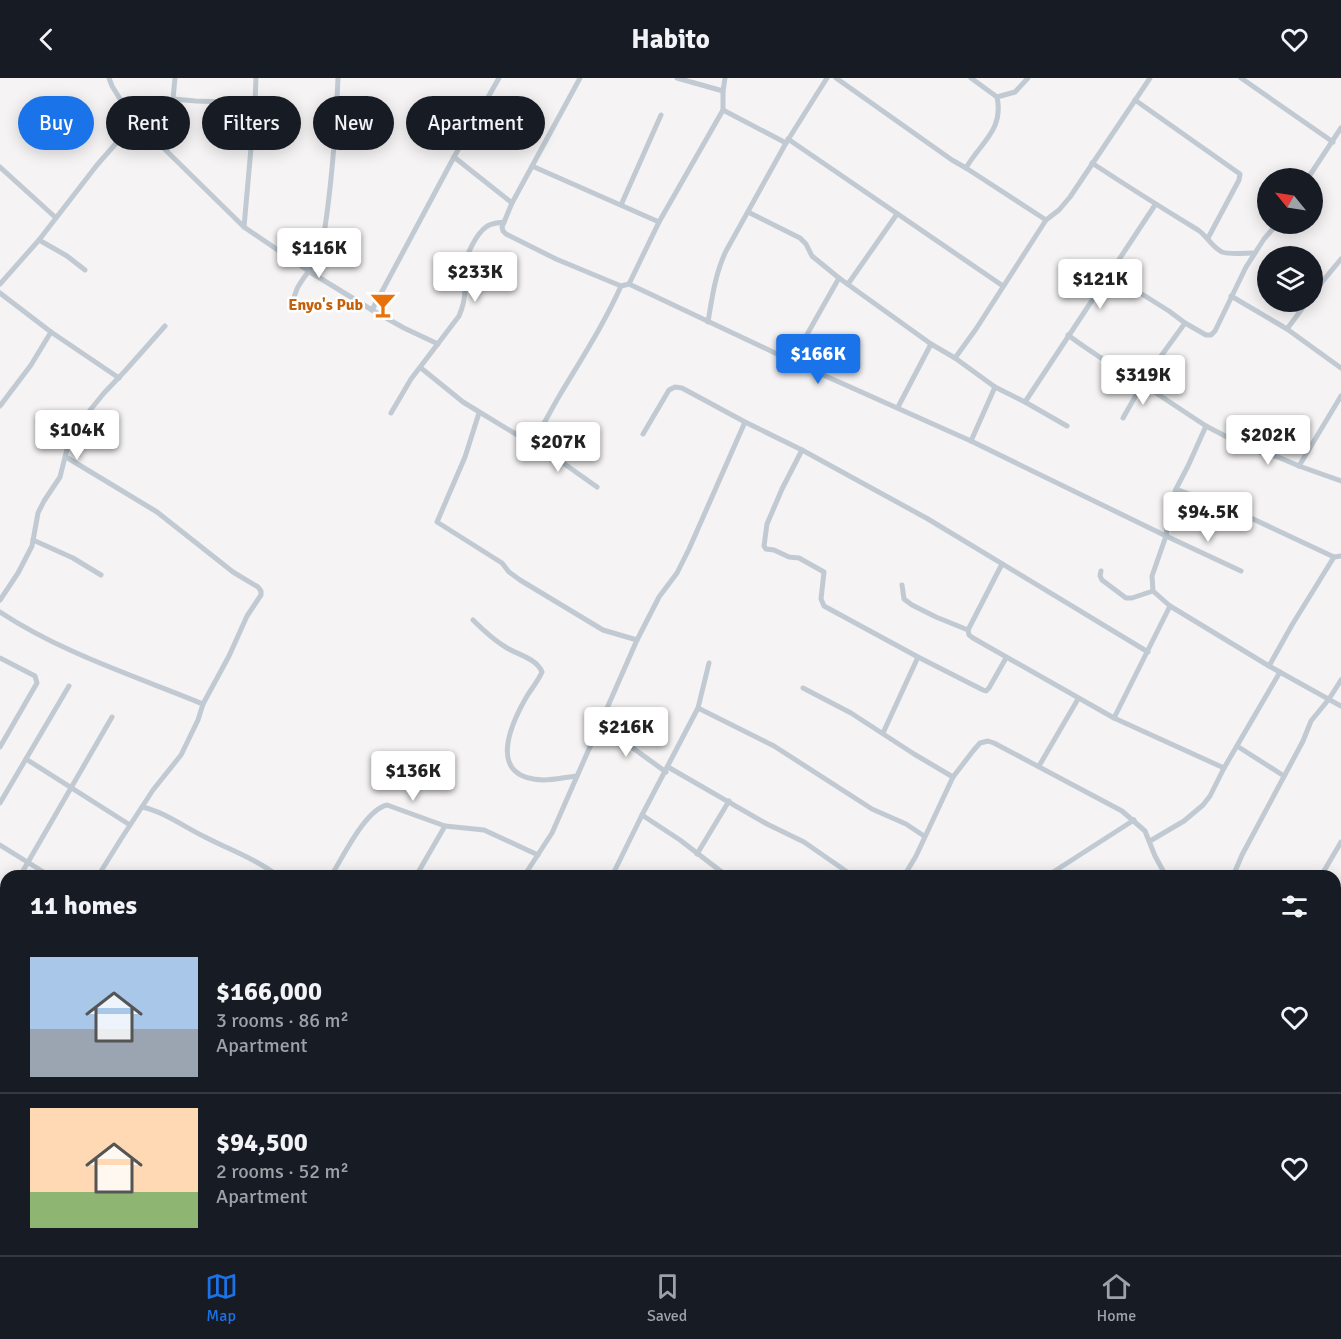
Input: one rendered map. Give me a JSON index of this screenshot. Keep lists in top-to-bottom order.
{
  "places": {
    "bar": ["Enyo's Pub"]
  },
  "north": "top left",
  "page": {
    "header": "Habito",
    "chip": [
      "Buy",
      "Rent",
      "Filters",
      "New",
      "Apartment"
    ],
    "price": [
      "$116K",
      "$233K",
      "$121K",
      "$166K",
      "$319K",
      "$104K",
      "$202K",
      "$207K",
      "$94.5K",
      "$216K",
      "$136K"
    ],
    "heading": "11 homes",
    "list": [
      {
        "name": "$166,000",
        "note": "3 rooms · 86 m² · Apartment"
      },
      {
        "name": "$94,500",
        "note": "2 rooms · 52 m² · Apartment"
      }
    ],
    "tabs": ["Map", "Saved", "Home"]
  }
}
